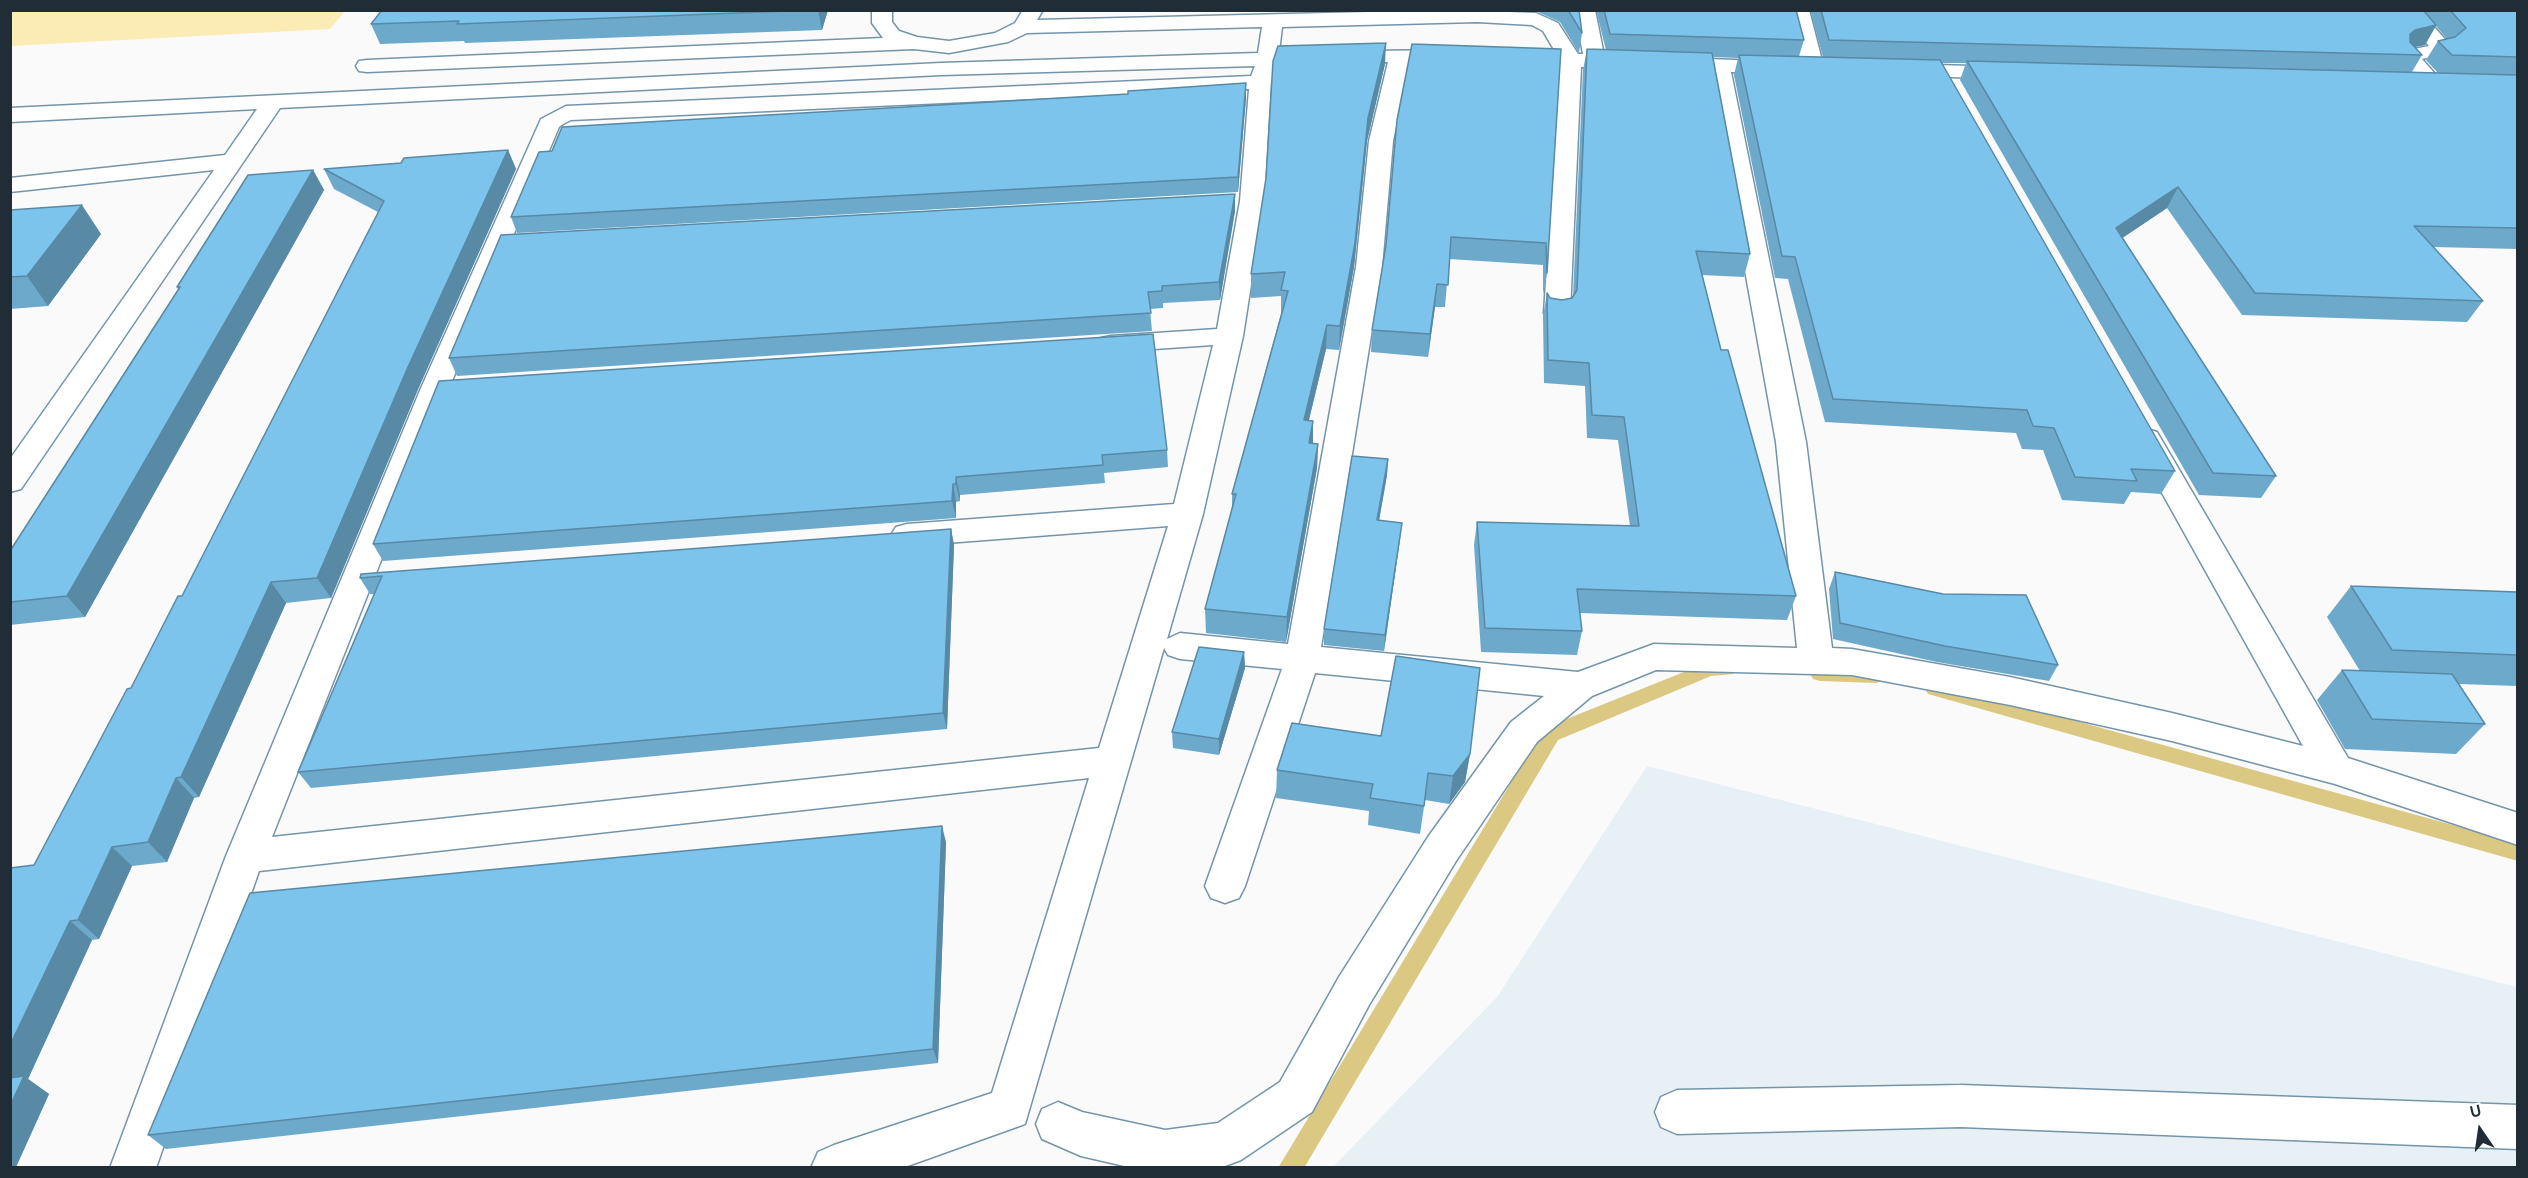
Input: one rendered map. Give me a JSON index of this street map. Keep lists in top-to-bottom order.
{
  "north": "top"
}
